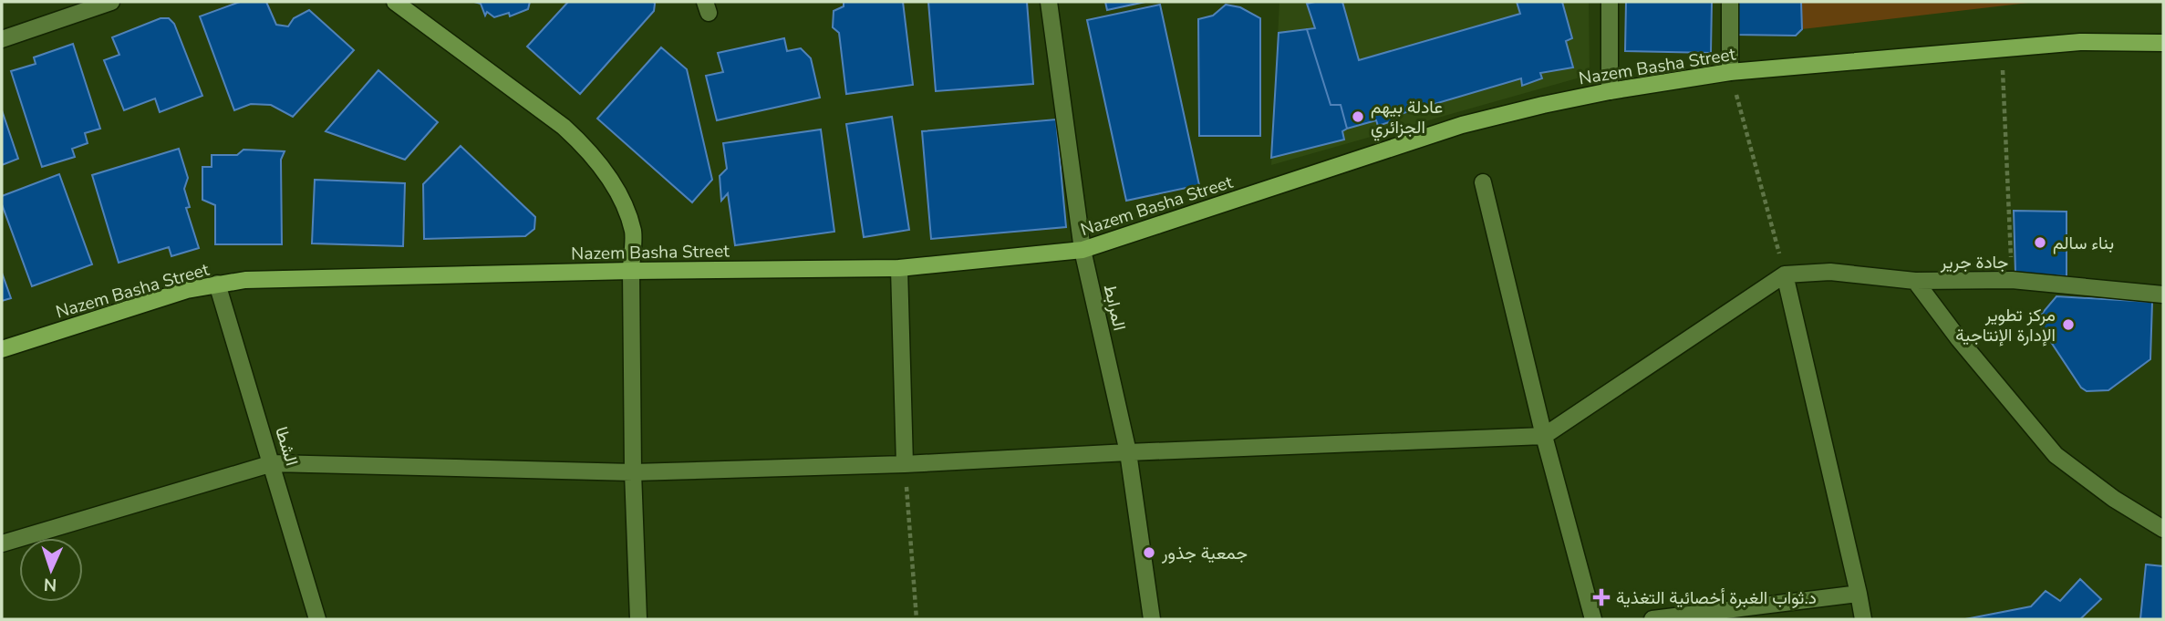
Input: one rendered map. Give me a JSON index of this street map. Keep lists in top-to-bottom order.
{
  "streets": {
    "main road": ["Nazem Basha Street"],
    "street": ["جادة جرير", "المرابط", "الشطا"]
  },
  "crossings": [
    ["Nazem Basha Street", "المرابط"],
    ["Nazem Basha Street", "الشطا"]
  ],
  "places": {
    "other": [
      "عادلة بيهم الجزائري",
      "بناء سالم",
      "مركز تطوير الإدارة الإنتاجية",
      "جمعية جذور"
    ],
    "health": ["د.ثواب الغبرة أخصائية التغذية"]
  },
  "north": "bottom"
}
